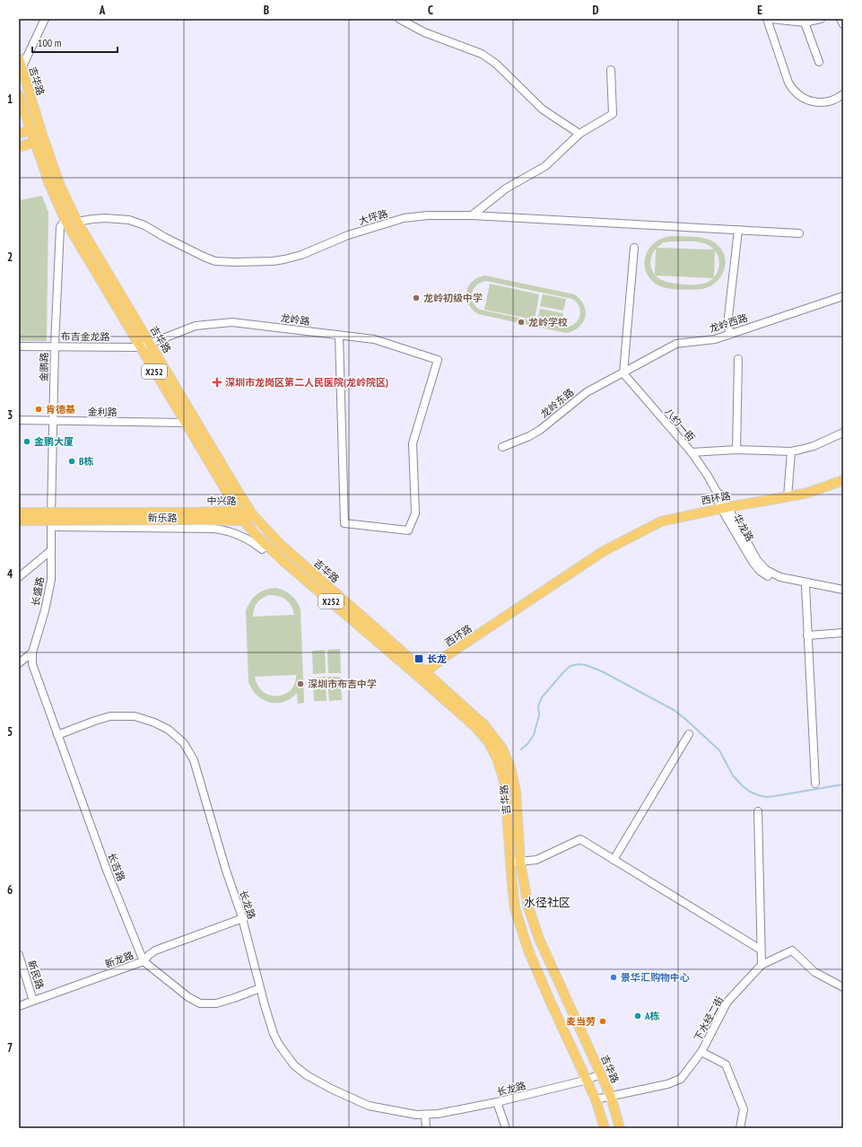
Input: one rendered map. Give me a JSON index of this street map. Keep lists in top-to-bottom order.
{
  "streets": {
    "main road": [
      "吉华路",
      "X252",
      "西环路",
      "中兴路"
    ],
    "street": [
      "大坪路",
      "龙岭路",
      "龙岭西路",
      "布吉金龙路",
      "金鹏路",
      "龙岭东路",
      "金利路",
      "八约一街",
      "新乐路",
      "华龙路",
      "长盛路",
      "长吉路",
      "长龙路",
      "新龙路",
      "新民路",
      "下水经二街"
    ]
  },
  "crossings": [
    ["吉华路", "大坪路"],
    ["吉华路", "龙岭路"],
    ["吉华路", "布吉金龙路"],
    ["吉华路", "金鹏路"],
    ["吉华路", "金利路"],
    ["吉华路", "西环路"],
    ["吉华路", "中兴路"],
    ["吉华路", "新乐路"],
    ["吉华路", "长龙路"],
    ["吉华路", "下水经二街"],
    ["龙岭路", "布吉金龙路"],
    ["龙岭西路", "龙岭东路"],
    ["龙岭西路", "八约一街"],
    ["布吉金龙路", "金鹏路"],
    ["金鹏路", "金利路"],
    ["金鹏路", "新乐路"],
    ["金鹏路", "长盛路"],
    ["龙岭东路", "八约一街"],
    ["八约一街", "华龙路"],
    ["西环路", "华龙路"],
    ["新乐路", "长盛路"],
    ["长盛路", "长吉路"],
    ["长吉路", "长龙路"],
    ["长吉路", "新龙路"],
    ["长龙路", "新龙路"],
    ["新龙路", "新民路"]
  ],
  "districts": ["水径社区"],
  "places": {
    "other": [
      "龙岭初级中学",
      "龙岭学校",
      "肯德基",
      "金鹏大厦",
      "B栋",
      "深圳市布吉中学",
      "景华汇购物中心",
      "A栋",
      "麦当劳"
    ],
    "health": ["深圳市龙岗区第二人民医院(龙岭院区)"],
    "transit": ["长龙"]
  },
  "scale_bar": "100 m",
  "grid": {
    "columns": [
      "A",
      "B",
      "C",
      "D",
      "E"
    ],
    "rows": [
      "1",
      "2",
      "3",
      "4",
      "5",
      "6",
      "7"
    ]
  }
}
